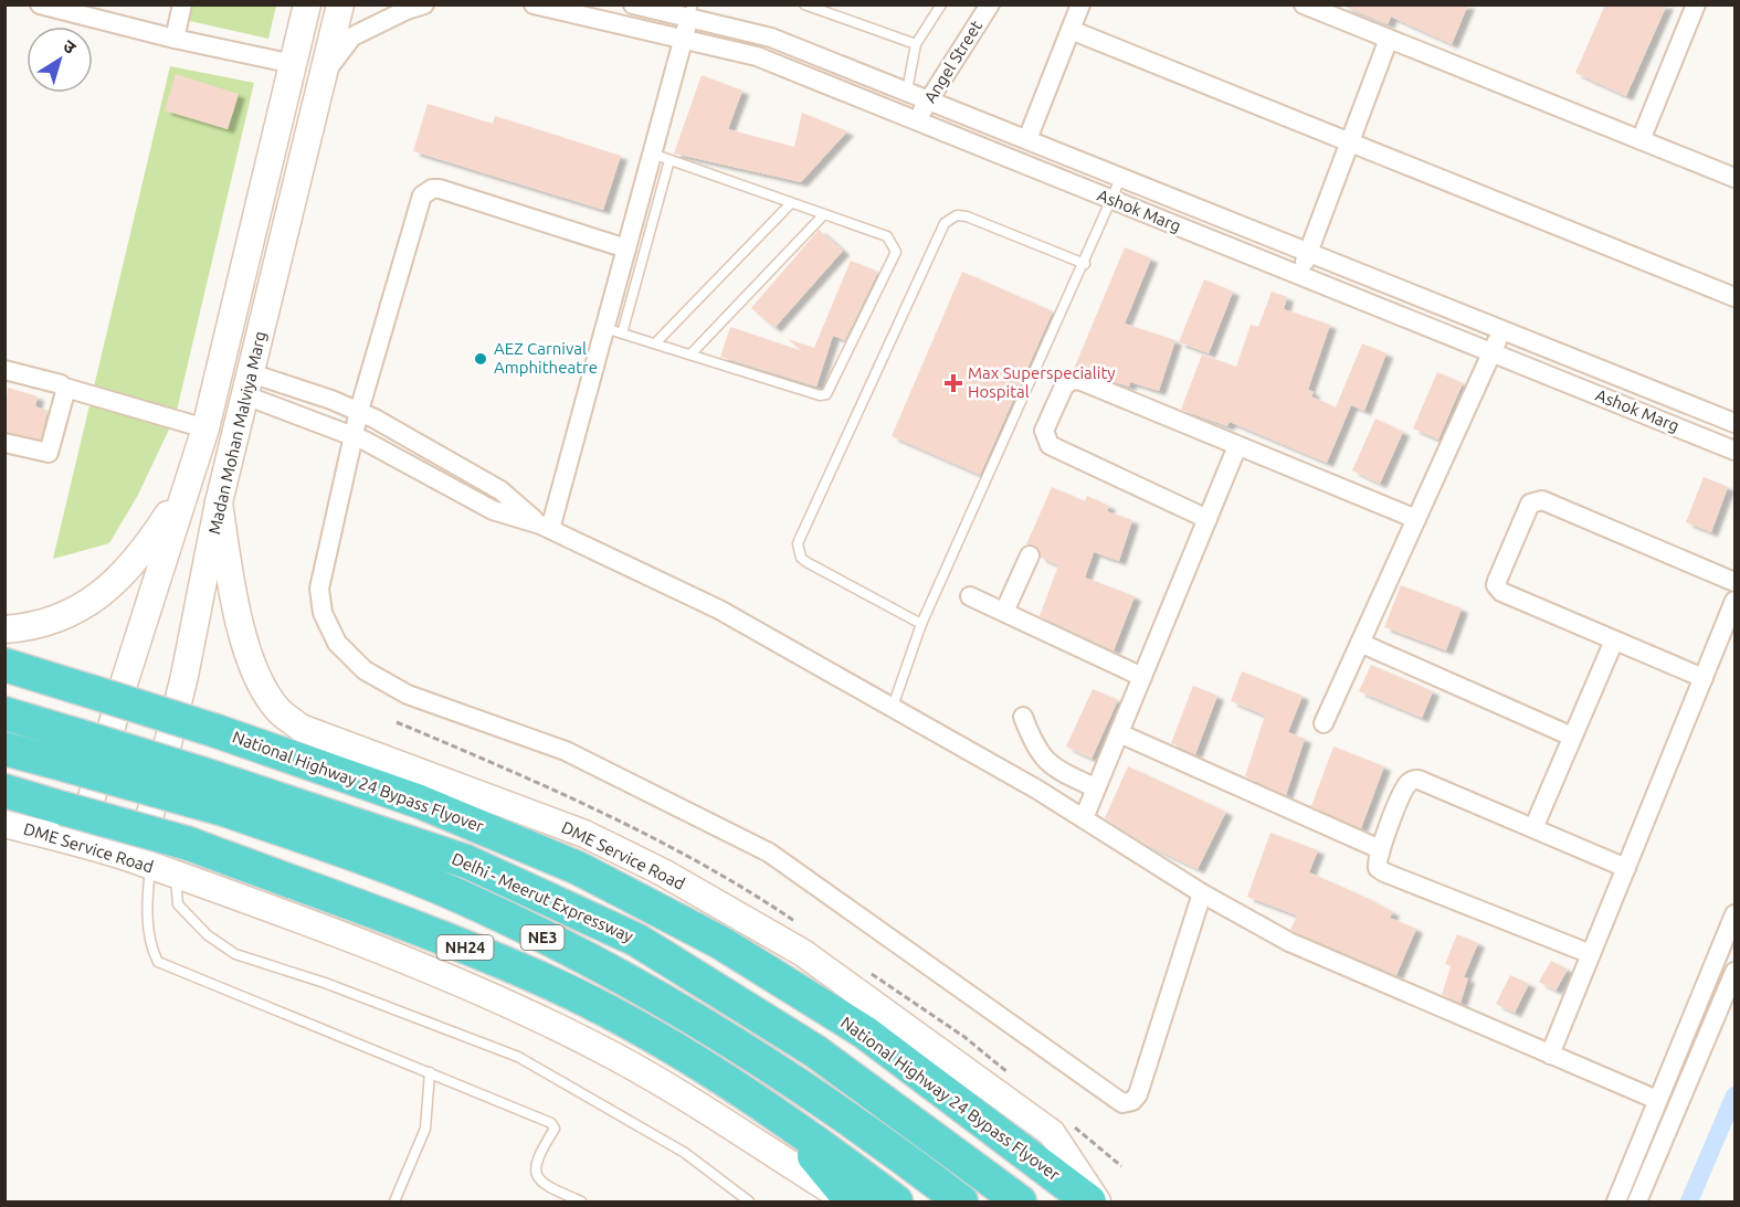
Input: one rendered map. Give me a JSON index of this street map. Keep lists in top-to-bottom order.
{
  "streets": {
    "highway": [
      "National Highway 24 Bypass Flyover",
      "Delhi - Meerut Expressway",
      "NE3",
      "NH24"
    ],
    "main road": ["Madan Mohan Malviya Marg", "DME Service Road"],
    "street": ["Angel Street", "Ashok Marg"]
  },
  "crossings": [
    ["Angel Street", "Ashok Marg"],
    ["Madan Mohan Malviya Marg", "DME Service Road"]
  ],
  "places": {
    "other": ["AEZ Carnival Amphitheatre"],
    "health": ["Max Superspeciality Hospital"]
  },
  "north": "top right"
}
